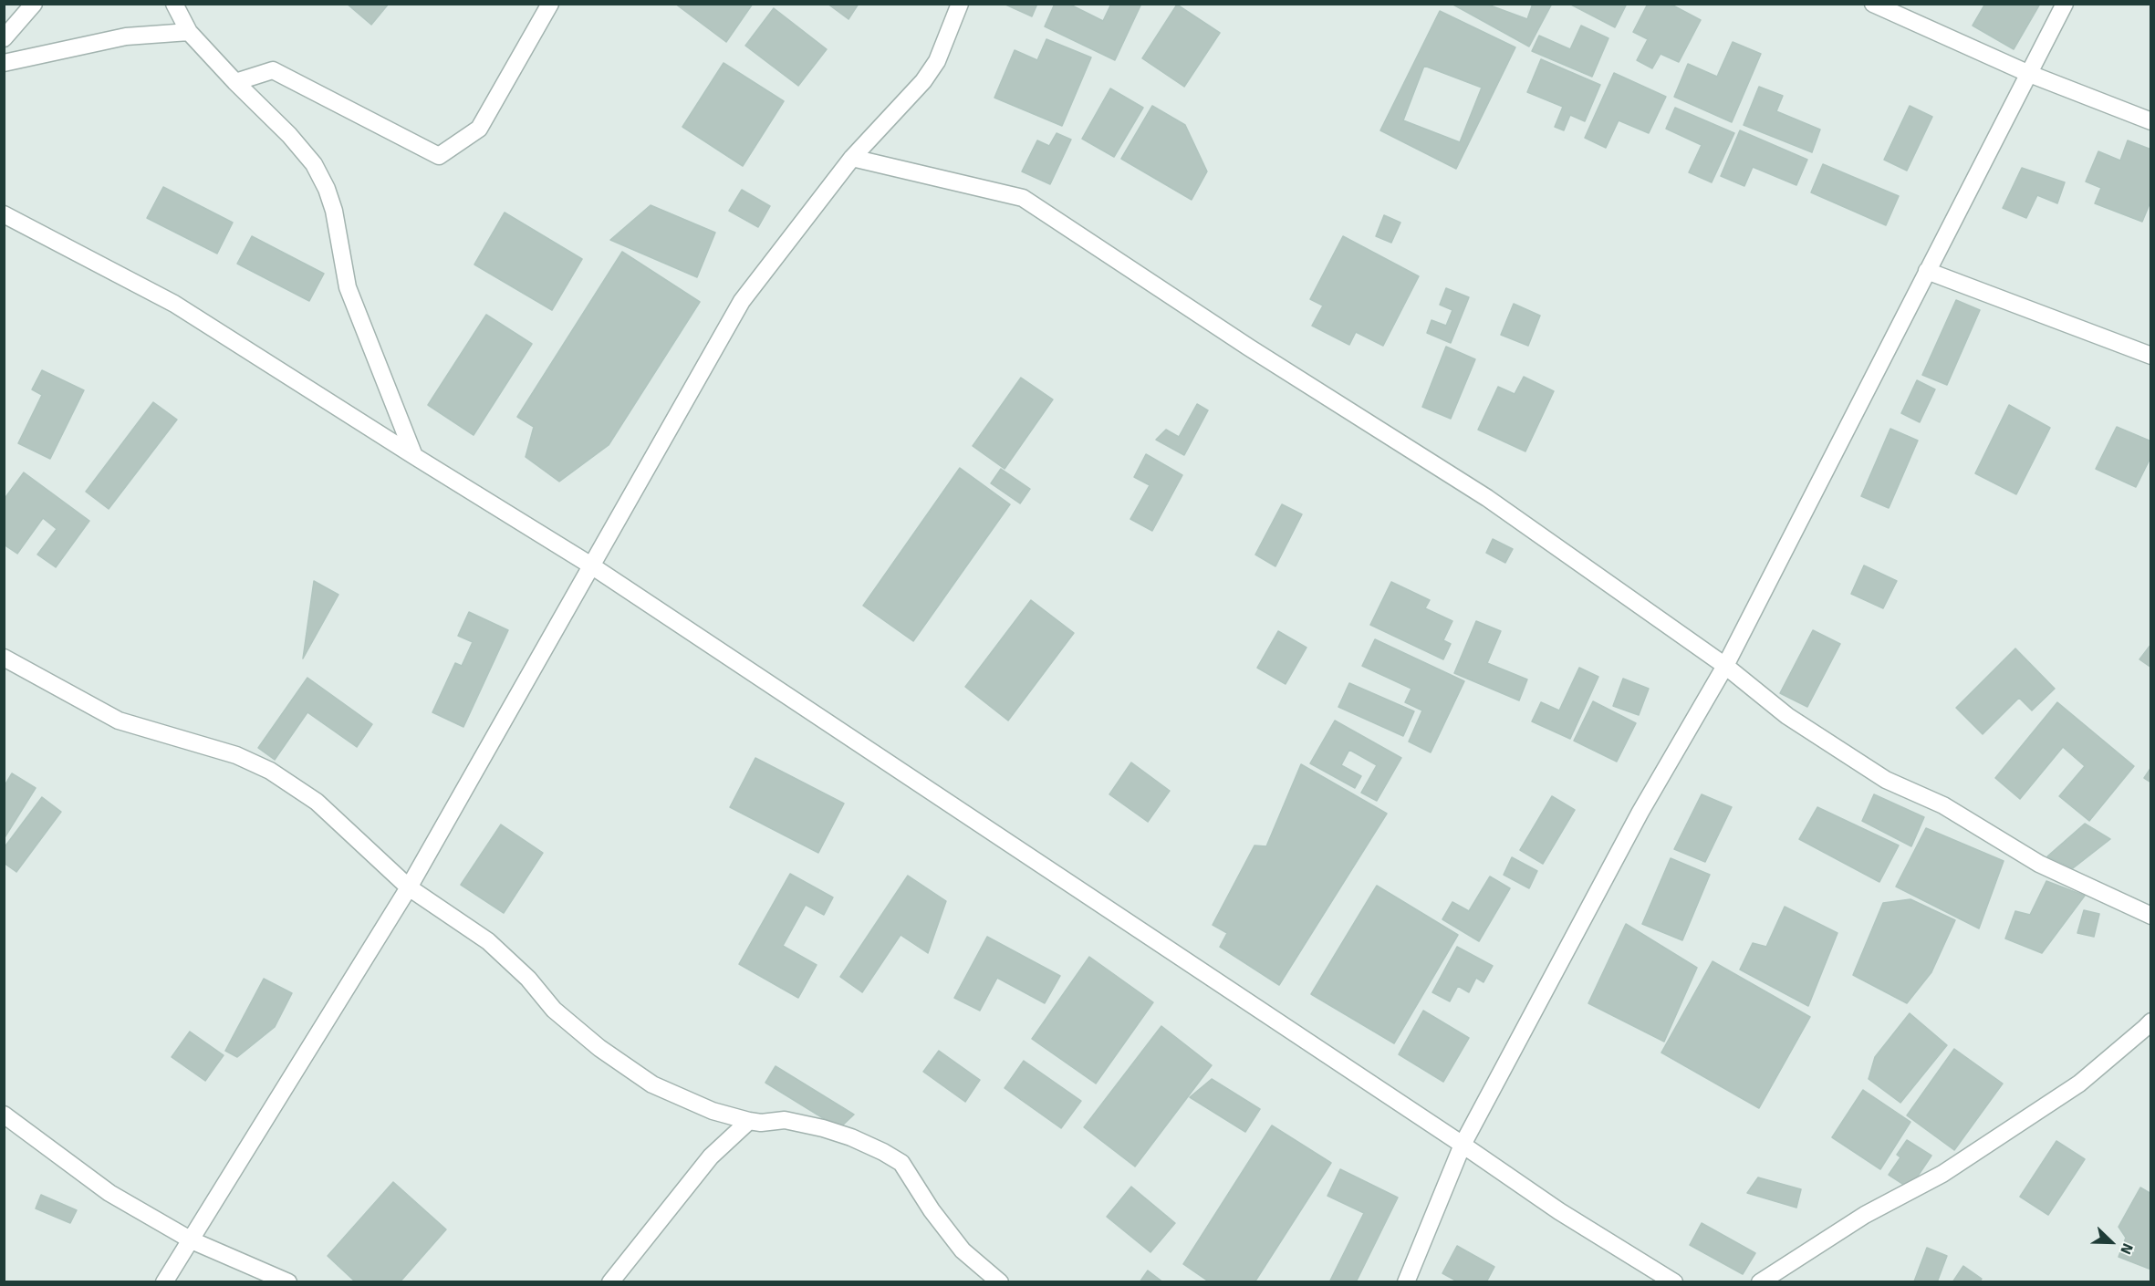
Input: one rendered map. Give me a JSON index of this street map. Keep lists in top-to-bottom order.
{
  "north": "bottom right"
}
